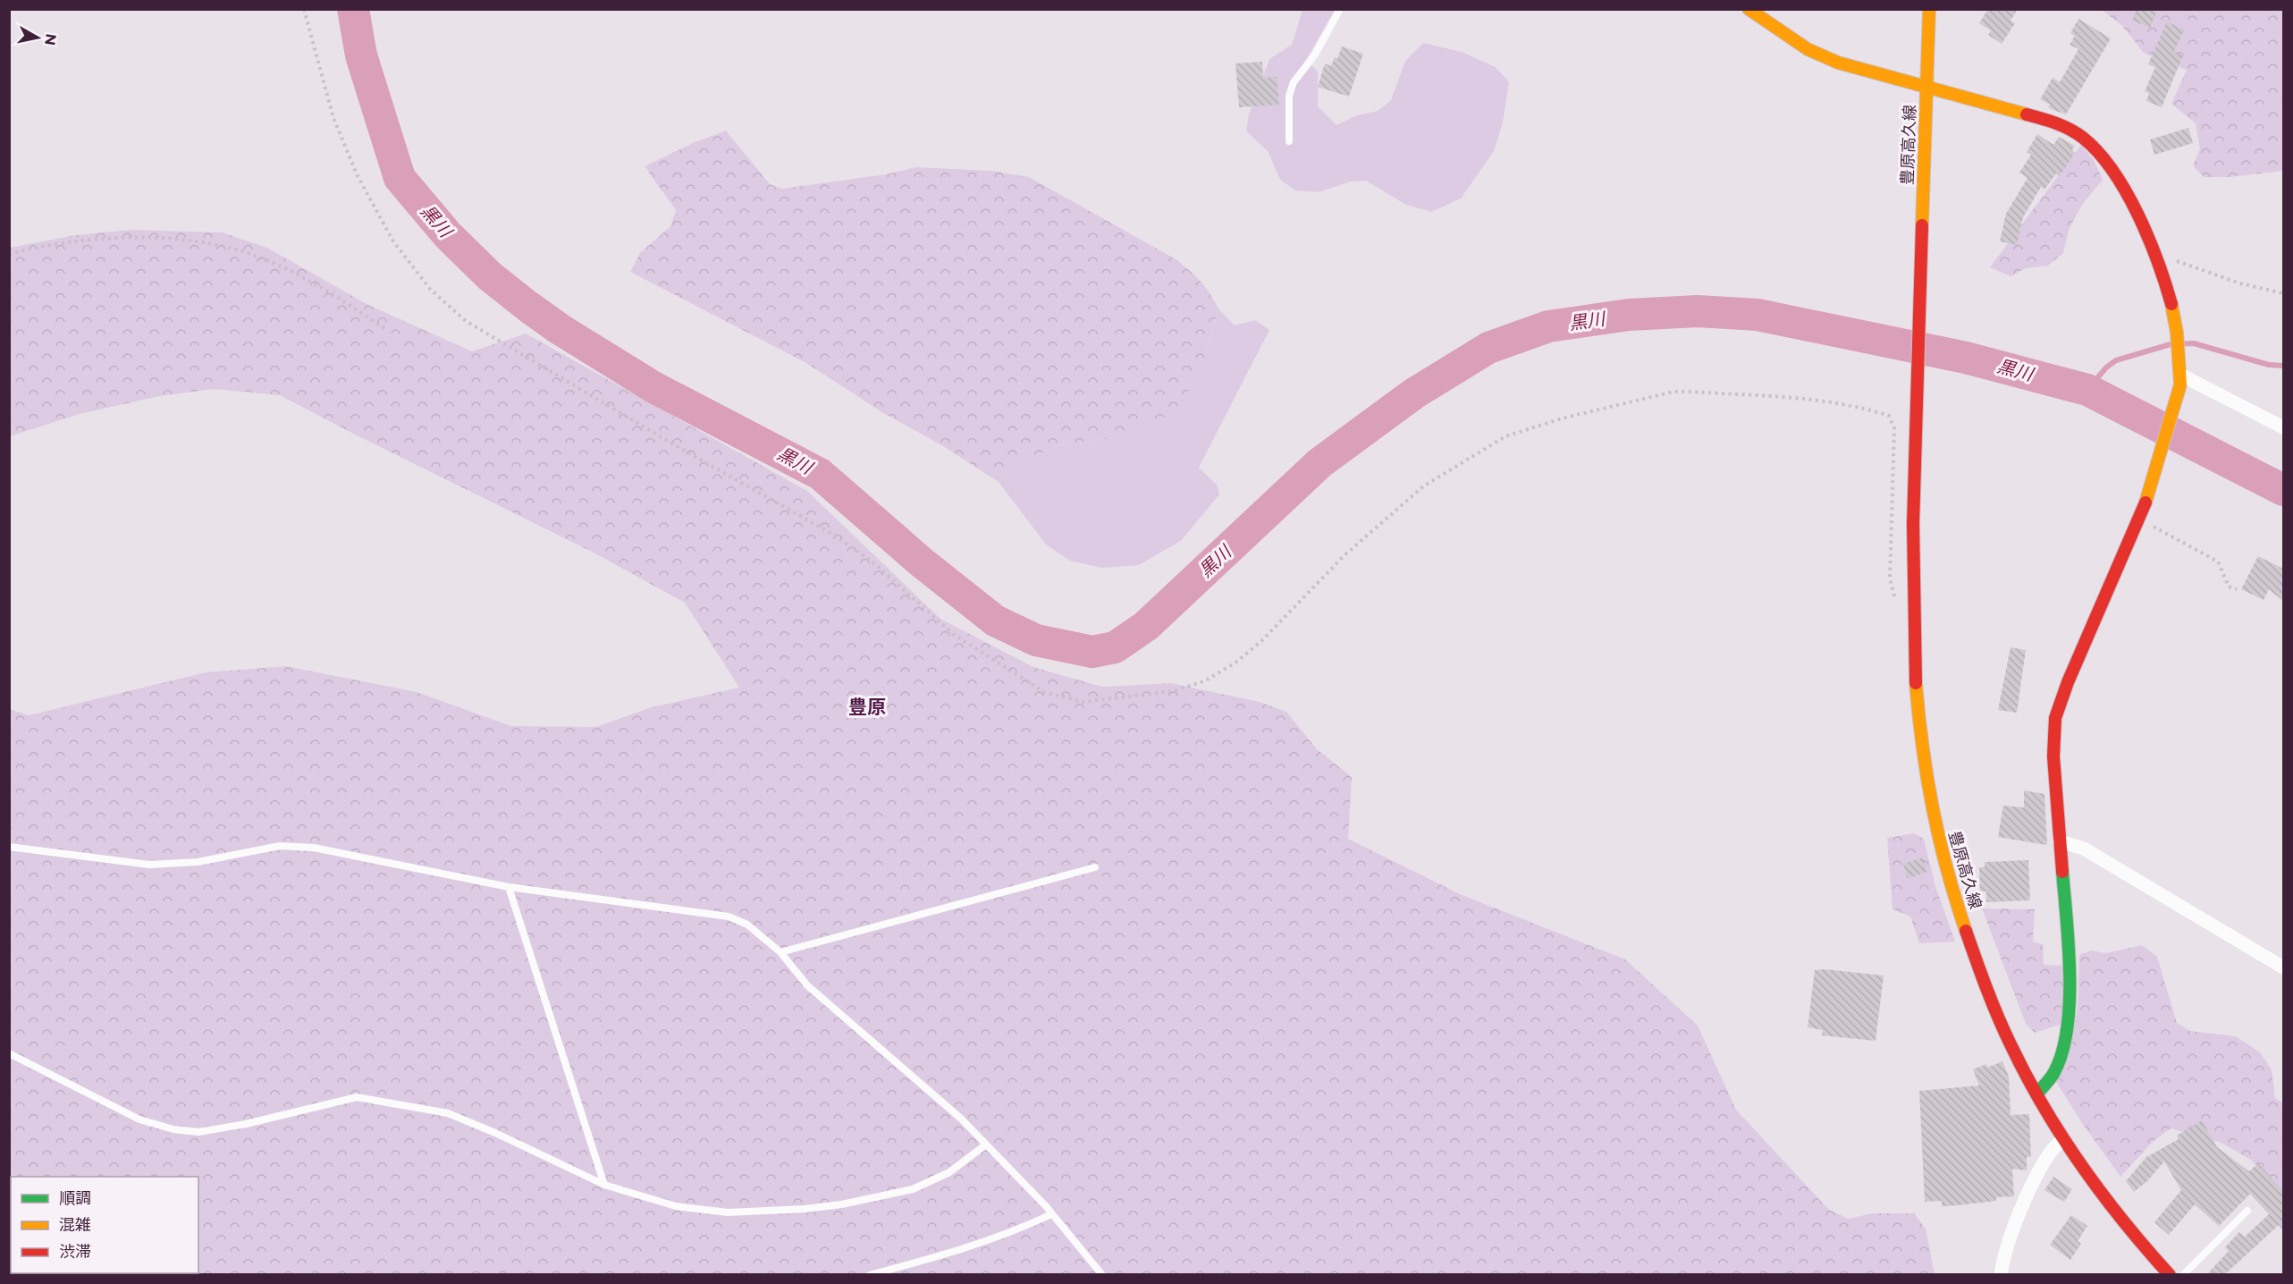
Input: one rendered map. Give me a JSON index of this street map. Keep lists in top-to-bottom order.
{
  "streets": {
    "street": ["豊原高久線"]
  },
  "districts": ["豊原"],
  "water": ["黒川"],
  "legend": ["順調", "混雑", "渋滞"],
  "north": "right"
}
